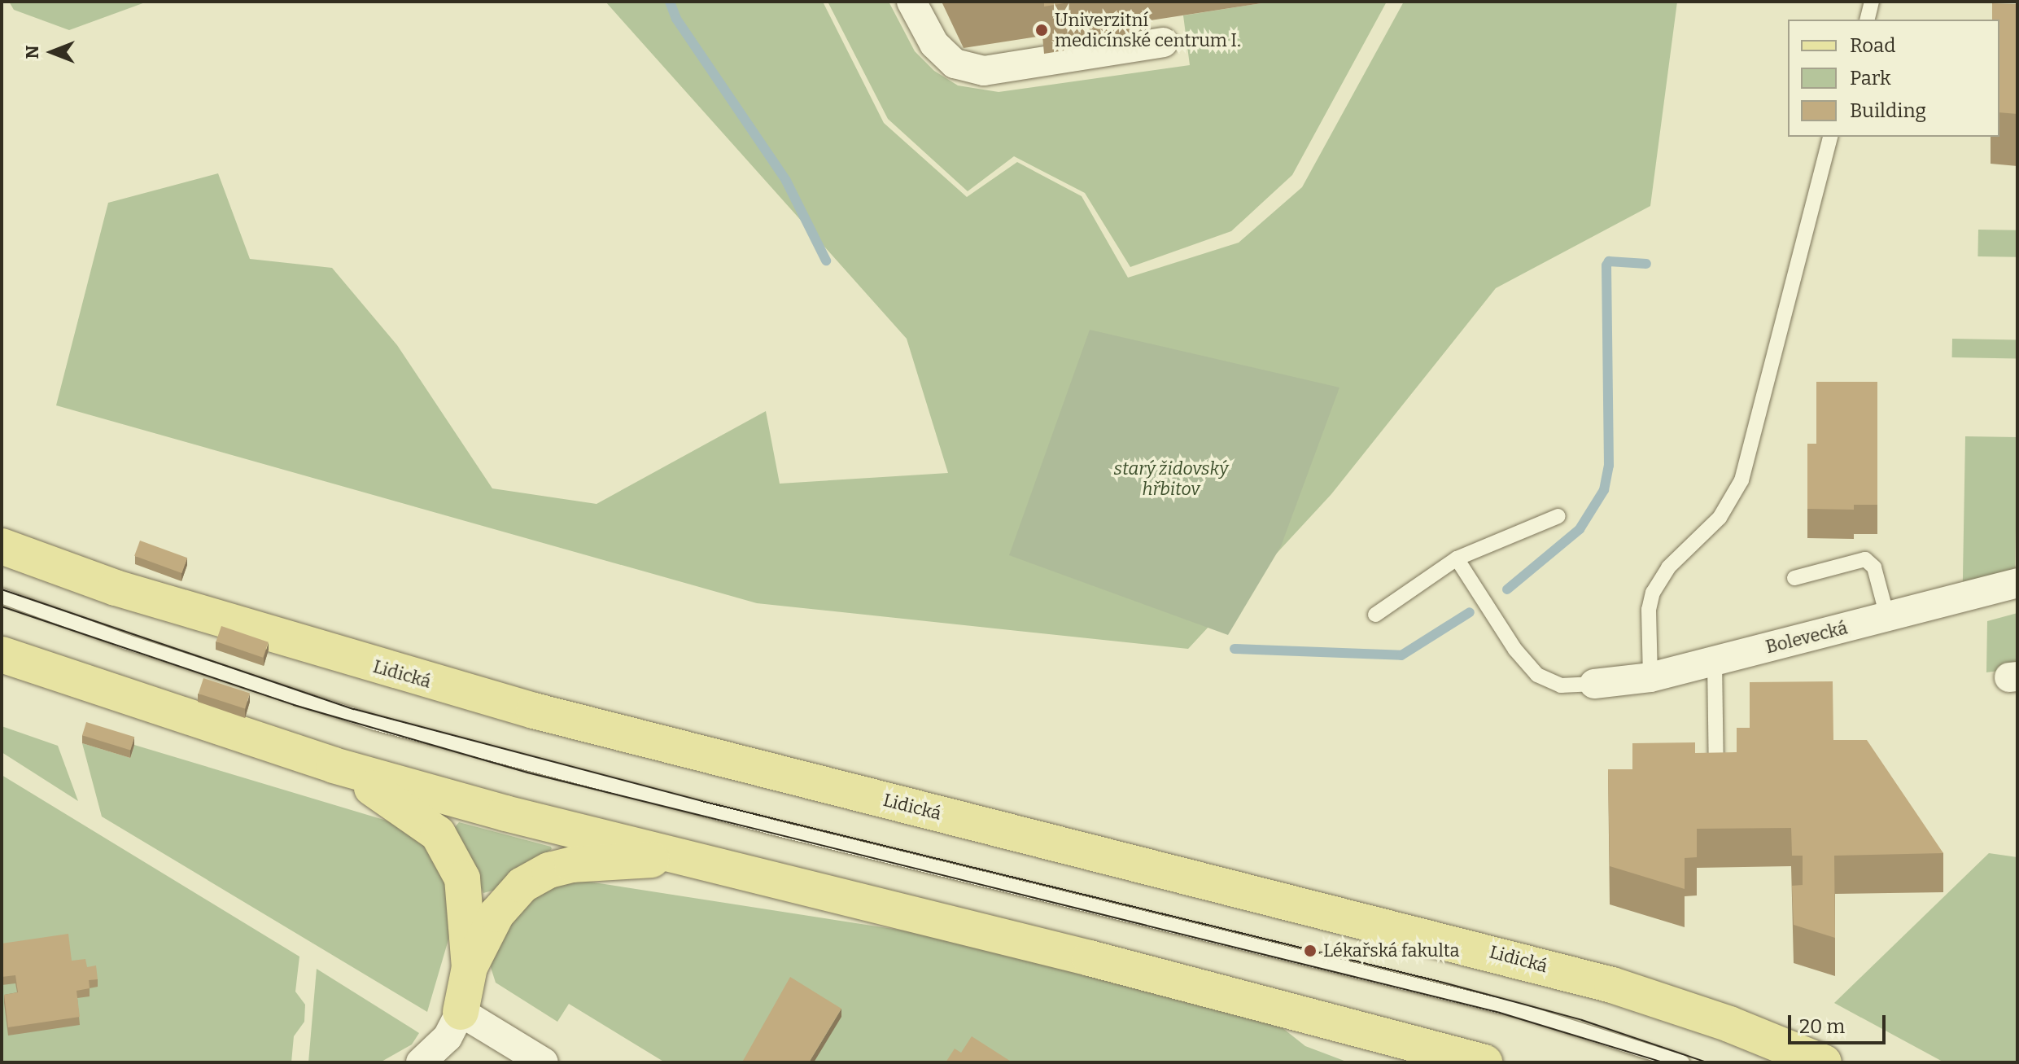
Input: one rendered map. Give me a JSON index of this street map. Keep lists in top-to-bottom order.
{
  "streets": {
    "main road": ["Lidická"],
    "street": ["Bolevecká"]
  },
  "parks": ["starý židovský hřbitov"],
  "places": ["Univerzitní medicínské centrum I.", "Lékařská fakulta"],
  "legend": ["Road", "Park", "Building"],
  "scale_bar": "20 m",
  "north": "left"
}
